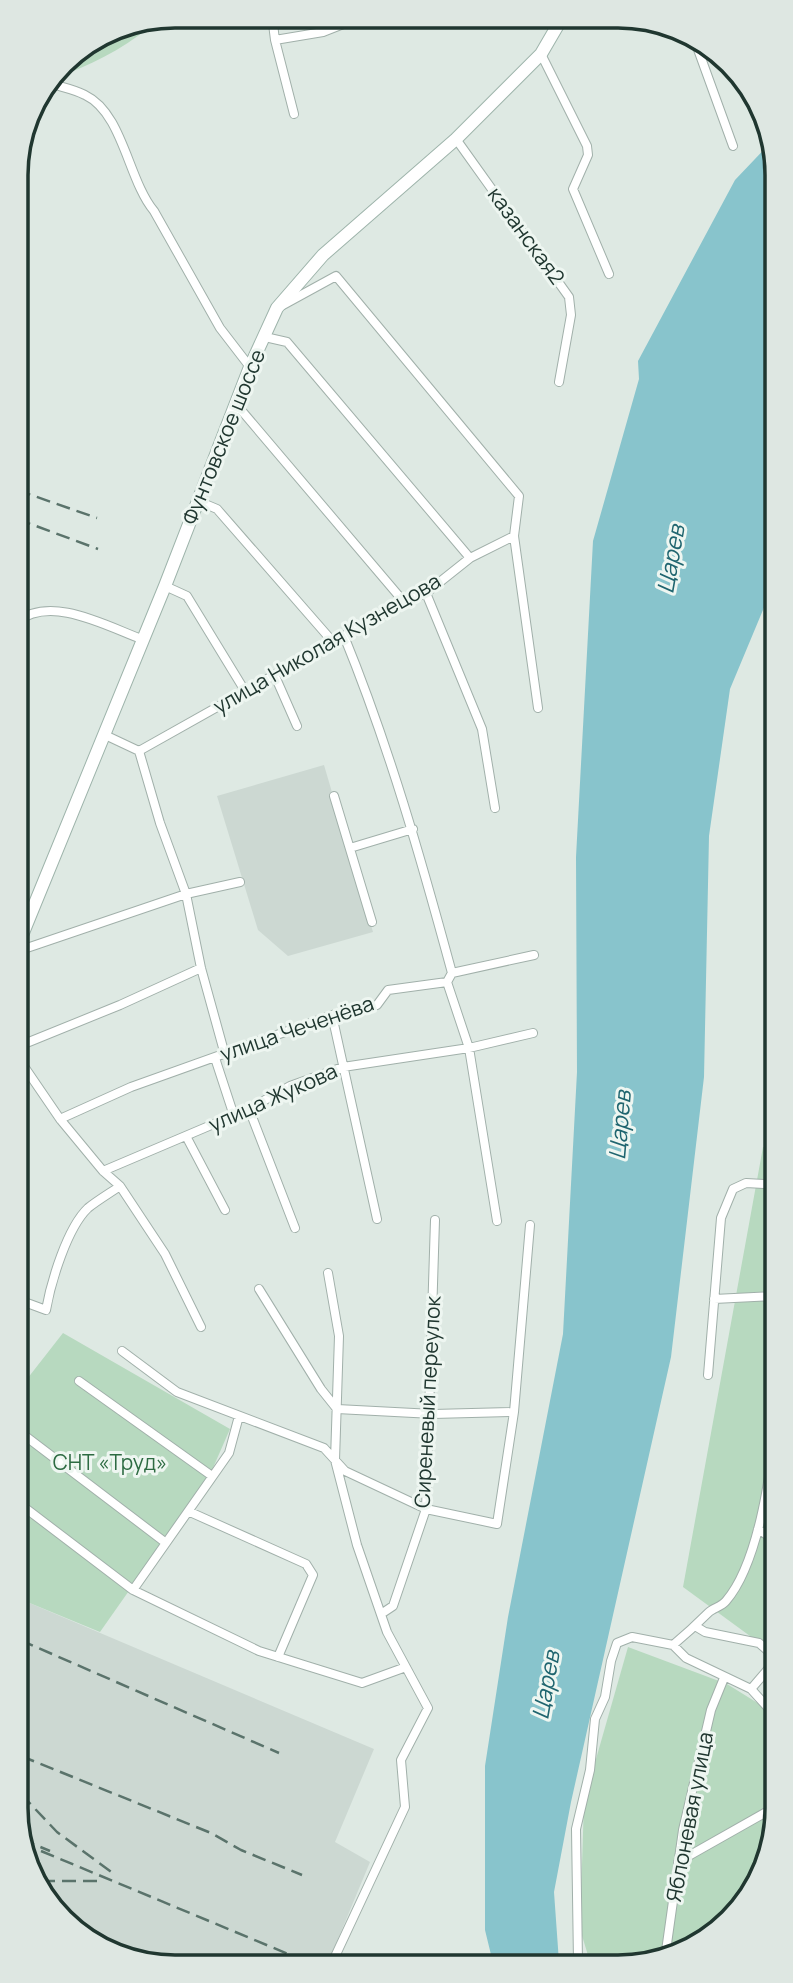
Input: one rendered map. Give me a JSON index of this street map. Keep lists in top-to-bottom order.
{
  "streets": {
    "street": [
      "казанская2",
      "Фунтовское шоссе",
      "улица Николая Кузнецова",
      "улица Чеченёва",
      "улица Жукова",
      "Сиреневый переулок",
      "Яблоневая улица"
    ]
  },
  "crossings": [
    ["казанская2", "Фунтовское шоссе"]
  ],
  "water": ["Царев"],
  "parks": ["СНТ «Труд»"]
}
